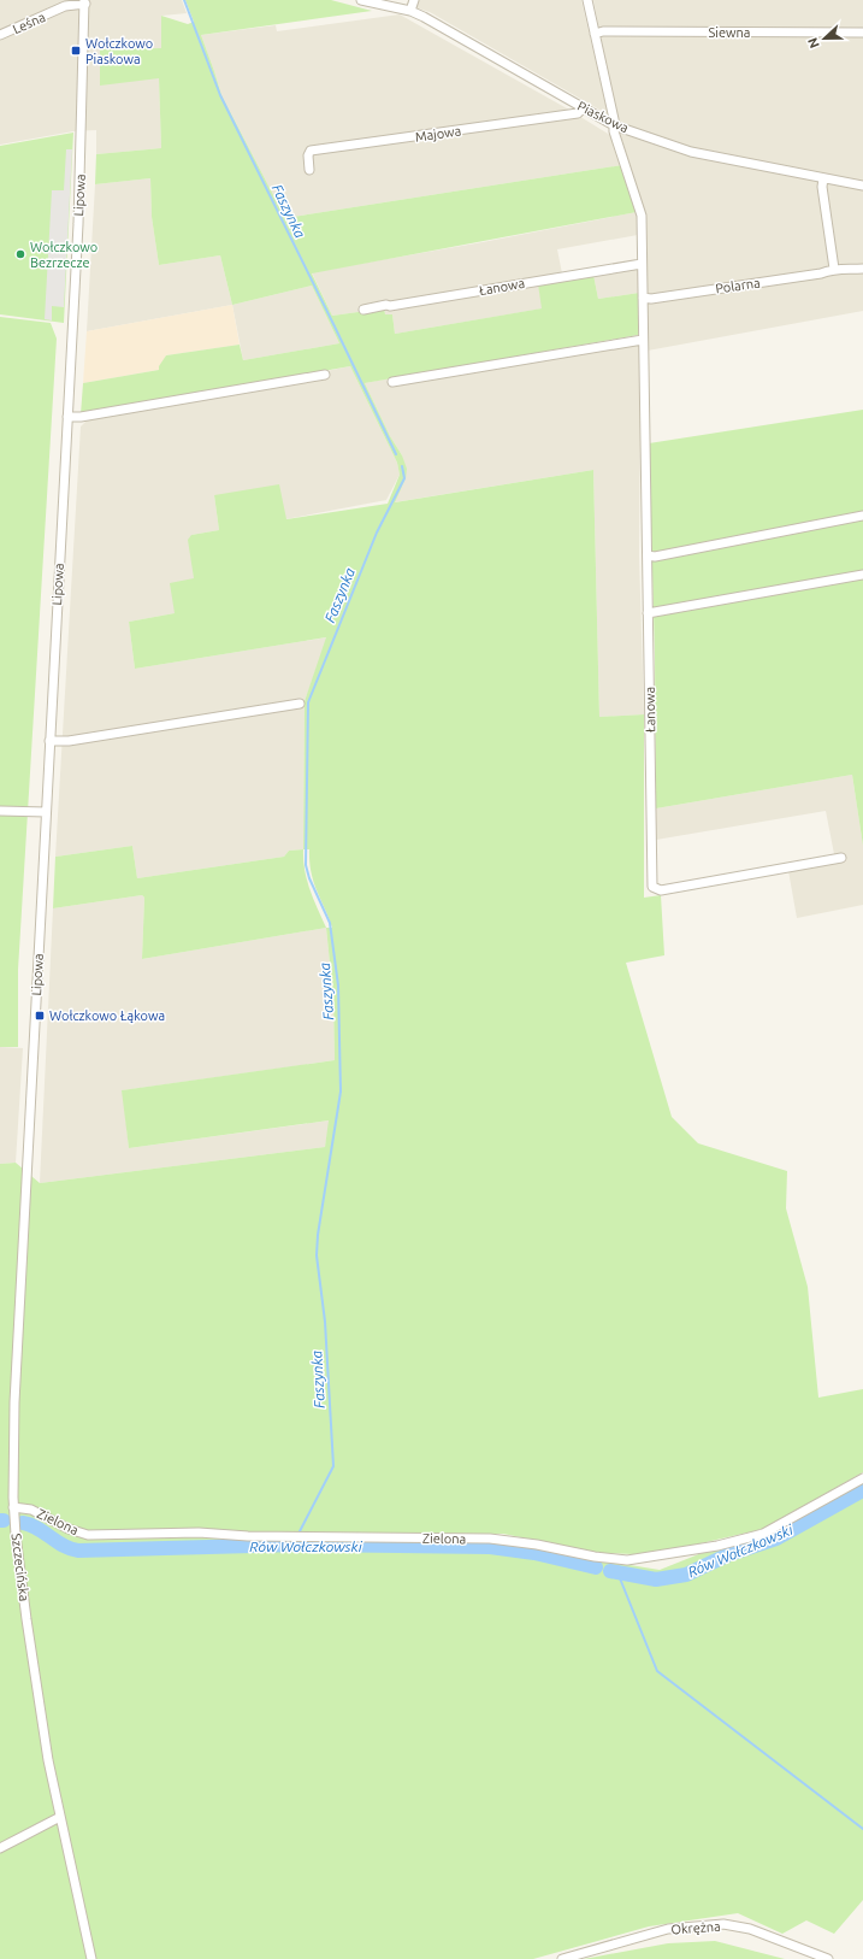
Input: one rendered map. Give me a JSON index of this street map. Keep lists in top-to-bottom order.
{
  "streets": {
    "street": [
      "Leśna",
      "Siewna",
      "Piaskowa",
      "Majowa",
      "Lipowa",
      "Polarna",
      "Łanowa",
      "Zielona",
      "Szczecińska",
      "Okrężna"
    ]
  },
  "crossings": [
    ["Leśna", "Lipowa"],
    ["Piaskowa", "Majowa"],
    ["Piaskowa", "Łanowa"],
    ["Lipowa", "Szczecińska"],
    ["Polarna", "Łanowa"],
    ["Zielona", "Szczecińska"]
  ],
  "water": ["Faszynka", "Rów Wołczkowski"],
  "places": {
    "transit": ["Wołczkowo Piaskowa", "Wołczkowo Łąkowa"],
    "other": ["Wołczkowo Bezrzecze"]
  },
  "north": "left"
}
